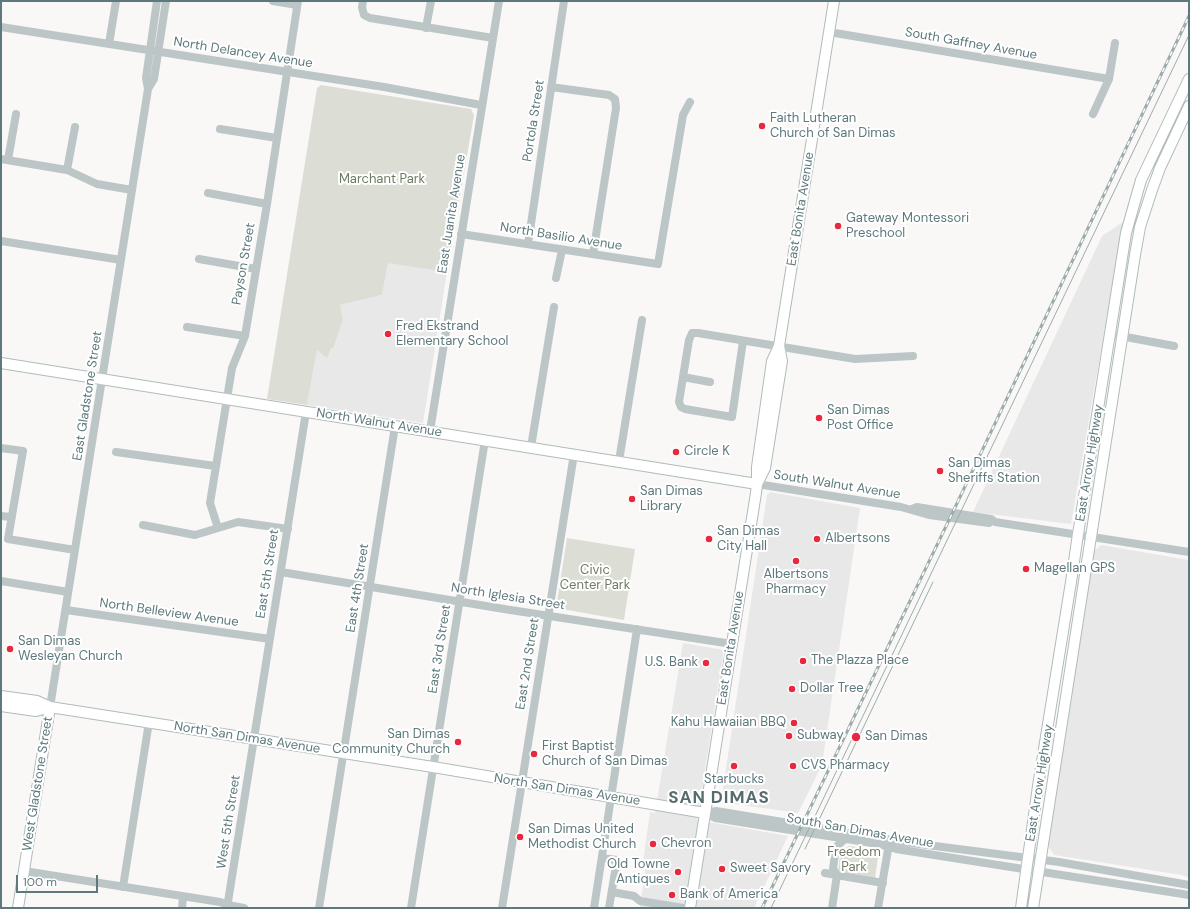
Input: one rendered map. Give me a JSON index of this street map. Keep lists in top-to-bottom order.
{
  "streets": {
    "main road": [
      "East Bonita Avenue",
      "North Walnut Avenue",
      "East Arrow Highway",
      "North San Dimas Avenue",
      "West Gladstone Street"
    ],
    "street": [
      "South Gaffney Avenue",
      "North Delancey Avenue",
      "Portola Street",
      "East Juanita Avenue",
      "North Basilio Avenue",
      "Payson Street",
      "East Gladstone Street",
      "South Walnut Avenue",
      "East 5th Street",
      "East 4th Street",
      "North Iglesia Street",
      "North Belleview Avenue",
      "East 3rd Street",
      "East 2nd Street",
      "West 5th Street",
      "South San Dimas Avenue"
    ]
  },
  "crossings": [
    ["South Gaffney Avenue", "East Bonita Avenue"],
    ["North Delancey Avenue", "East Juanita Avenue"],
    ["North Delancey Avenue", "Payson Street"],
    ["North Delancey Avenue", "East Gladstone Street"],
    ["Portola Street", "North Basilio Avenue"],
    ["East Bonita Avenue", "North Walnut Avenue"],
    ["East Bonita Avenue", "South Walnut Avenue"],
    ["East Bonita Avenue", "North Iglesia Street"],
    ["East Bonita Avenue", "North San Dimas Avenue"],
    ["East Bonita Avenue", "South San Dimas Avenue"],
    ["East Juanita Avenue", "North Basilio Avenue"],
    ["East Juanita Avenue", "North Walnut Avenue"],
    ["Payson Street", "North Walnut Avenue"],
    ["East Gladstone Street", "North Walnut Avenue"],
    ["East Gladstone Street", "North Belleview Avenue"],
    ["East Gladstone Street", "North San Dimas Avenue"],
    ["East Gladstone Street", "West Gladstone Street"],
    ["North Walnut Avenue", "South Walnut Avenue"],
    ["North Walnut Avenue", "East 5th Street"],
    ["North Walnut Avenue", "East 4th Street"],
    ["North Walnut Avenue", "East 3rd Street"],
    ["North Walnut Avenue", "East 2nd Street"],
    ["East Arrow Highway", "South Walnut Avenue"],
    ["East Arrow Highway", "South San Dimas Avenue"],
    ["East 5th Street", "North Iglesia Street"],
    ["East 5th Street", "North Belleview Avenue"],
    ["East 5th Street", "North San Dimas Avenue"],
    ["East 5th Street", "West 5th Street"],
    ["East 4th Street", "North Iglesia Street"],
    ["East 4th Street", "North San Dimas Avenue"],
    ["North Iglesia Street", "East 3rd Street"],
    ["North Iglesia Street", "East 2nd Street"],
    ["East 3rd Street", "North San Dimas Avenue"],
    ["East 2nd Street", "North San Dimas Avenue"],
    ["North San Dimas Avenue", "West Gladstone Street"],
    ["North San Dimas Avenue", "West 5th Street"],
    ["North San Dimas Avenue", "South San Dimas Avenue"]
  ],
  "districts": ["SAN DIMAS"],
  "parks": ["Marchant Park", "Civic Center Park", "Freedom Park"],
  "places": [
    "Faith Lutheran Church of San Dimas",
    "Gateway Montessori Preschool",
    "Fred Ekstrand Elementary School",
    "San Dimas Post Office",
    "Circle K",
    "San Dimas Sheriffs Station",
    "San Dimas Library",
    "San Dimas City Hall",
    "Albertsons",
    "Albertsons Pharmacy",
    "Magellan GPS",
    "San Dimas Wesleyan Church",
    "The Plazza Place",
    "U.S. Bank",
    "Dollar Tree",
    "Kahu Hawaiian BBQ",
    "Subway",
    "San Dimas",
    "San Dimas Community Church",
    "First Baptist Church of San Dimas",
    "Starbucks",
    "CVS Pharmacy",
    "San Dimas United Methodist Church",
    "Chevron",
    "Sweet Savory",
    "Old Towne Antiques",
    "Bank of America"
  ],
  "scale_bar": "100 m"
}
